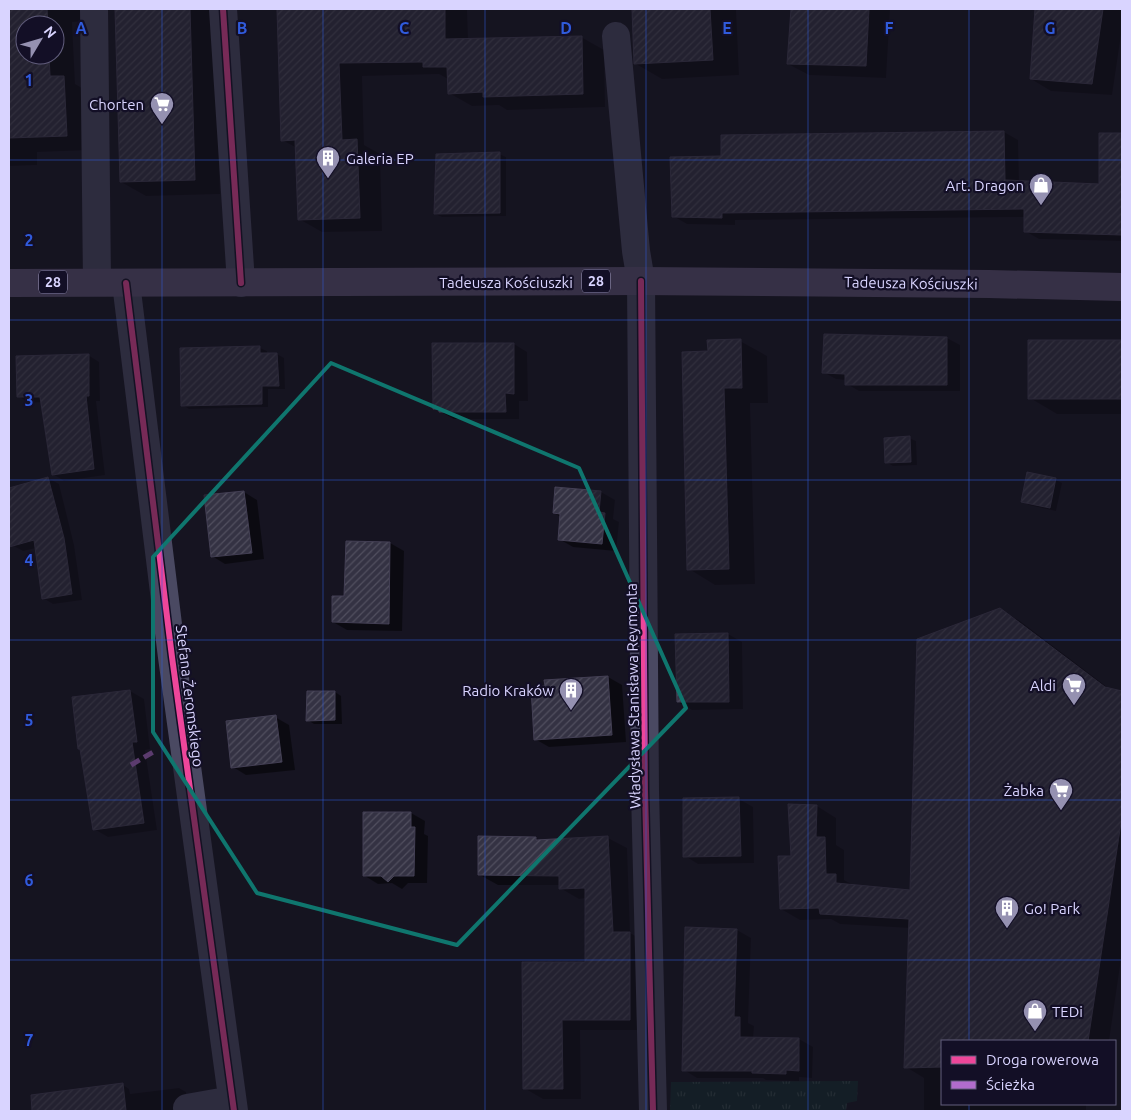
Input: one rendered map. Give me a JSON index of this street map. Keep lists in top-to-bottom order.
{
  "streets": {
    "main road": ["28", "Tadeusza Kościuszki"],
    "street": ["Stefana Żeromskiego", "Władysława Stanisława Reymonta"]
  },
  "crossings": [
    ["Tadeusza Kościuszki", "Stefana Żeromskiego"],
    ["Tadeusza Kościuszki", "Władysława Stanisława Reymonta"]
  ],
  "places": {
    "supermarket": ["Chorten", "Aldi", "Żabka"],
    "building": ["Galeria EP", "Radio Kraków", "Go! Park"],
    "shop": ["Art. Dragon", "TEDi"]
  },
  "legend": ["Droga rowerowa", "Ścieżka"],
  "north": "top right",
  "grid": {
    "columns": [
      "A",
      "B",
      "C",
      "D",
      "E",
      "F",
      "G"
    ],
    "rows": [
      "1",
      "2",
      "3",
      "4",
      "5",
      "6",
      "7"
    ]
  }
}
